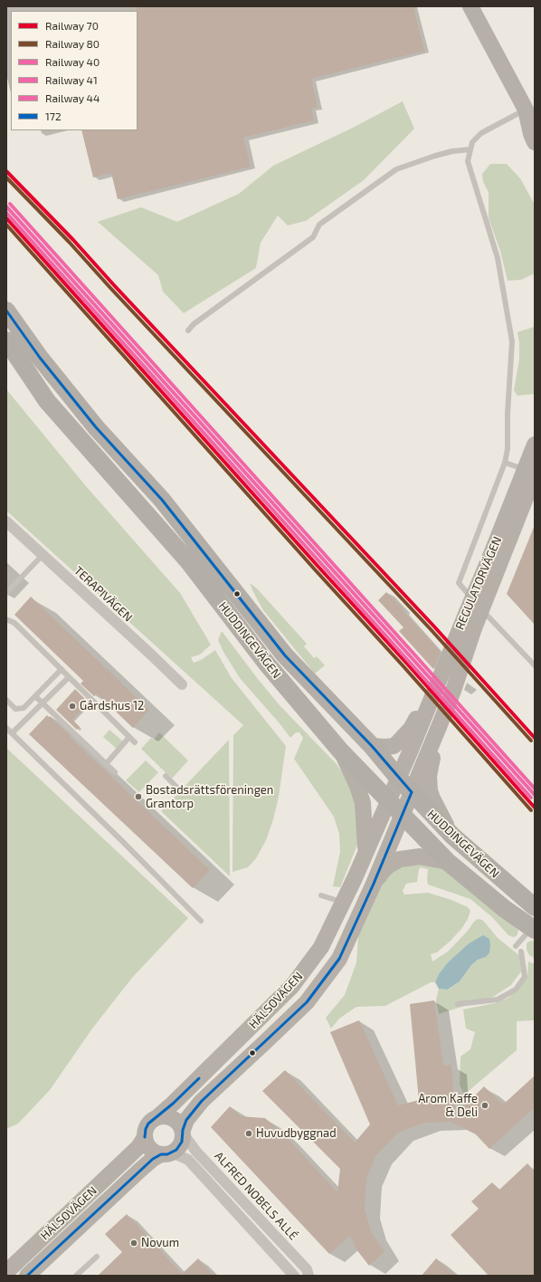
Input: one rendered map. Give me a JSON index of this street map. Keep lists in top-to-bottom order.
{
  "streets": {
    "main road": ["HUDDINGEVÄGEN"],
    "street": [
      "REGULATORVÄGEN",
      "TERAPIVÄGEN",
      "HÄLSOVÄGEN",
      "ALFRED NOBELS ALLÉ"
    ]
  },
  "crossings": [
    ["REGULATORVÄGEN", "HUDDINGEVÄGEN"],
    ["REGULATORVÄGEN", "HÄLSOVÄGEN"],
    ["HUDDINGEVÄGEN", "HÄLSOVÄGEN"],
    ["HÄLSOVÄGEN", "ALFRED NOBELS ALLÉ"]
  ],
  "places": [
    "Gårdshus 12",
    "Bostadsrättsföreningen Grantorp",
    "Arom Kaffe & Deli",
    "Huvudbyggnad",
    "Novum"
  ],
  "lines": [
    "rail line 70",
    "rail line 80",
    "rail line 44",
    "rail line 40",
    "rail line 41",
    "transit line 172"
  ],
  "legend": [
    "Railway 70",
    "Railway 80",
    "Railway 40",
    "Railway 41",
    "Railway 44",
    "172"
  ]
}
